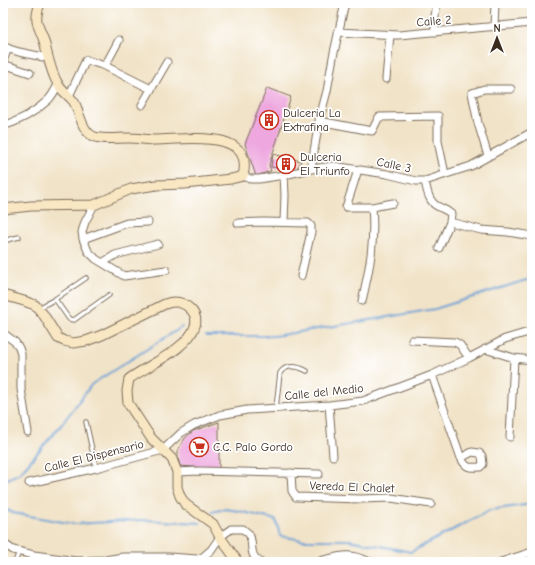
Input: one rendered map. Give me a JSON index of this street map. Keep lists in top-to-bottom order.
{
  "streets": {
    "street": [
      "Calle 2",
      "Calle 3",
      "Calle del Medio",
      "Calle El Dispensario",
      "Vereda El Chalet"
    ]
  },
  "crossings": [
    ["Calle del Medio", "Calle El Dispensario"]
  ],
  "places": {
    "building": ["Dulceria La Extrafina", "Dulceria El Triunfo"],
    "supermarket": ["C.C. Palo Gordo"]
  },
  "north": "top"
}
